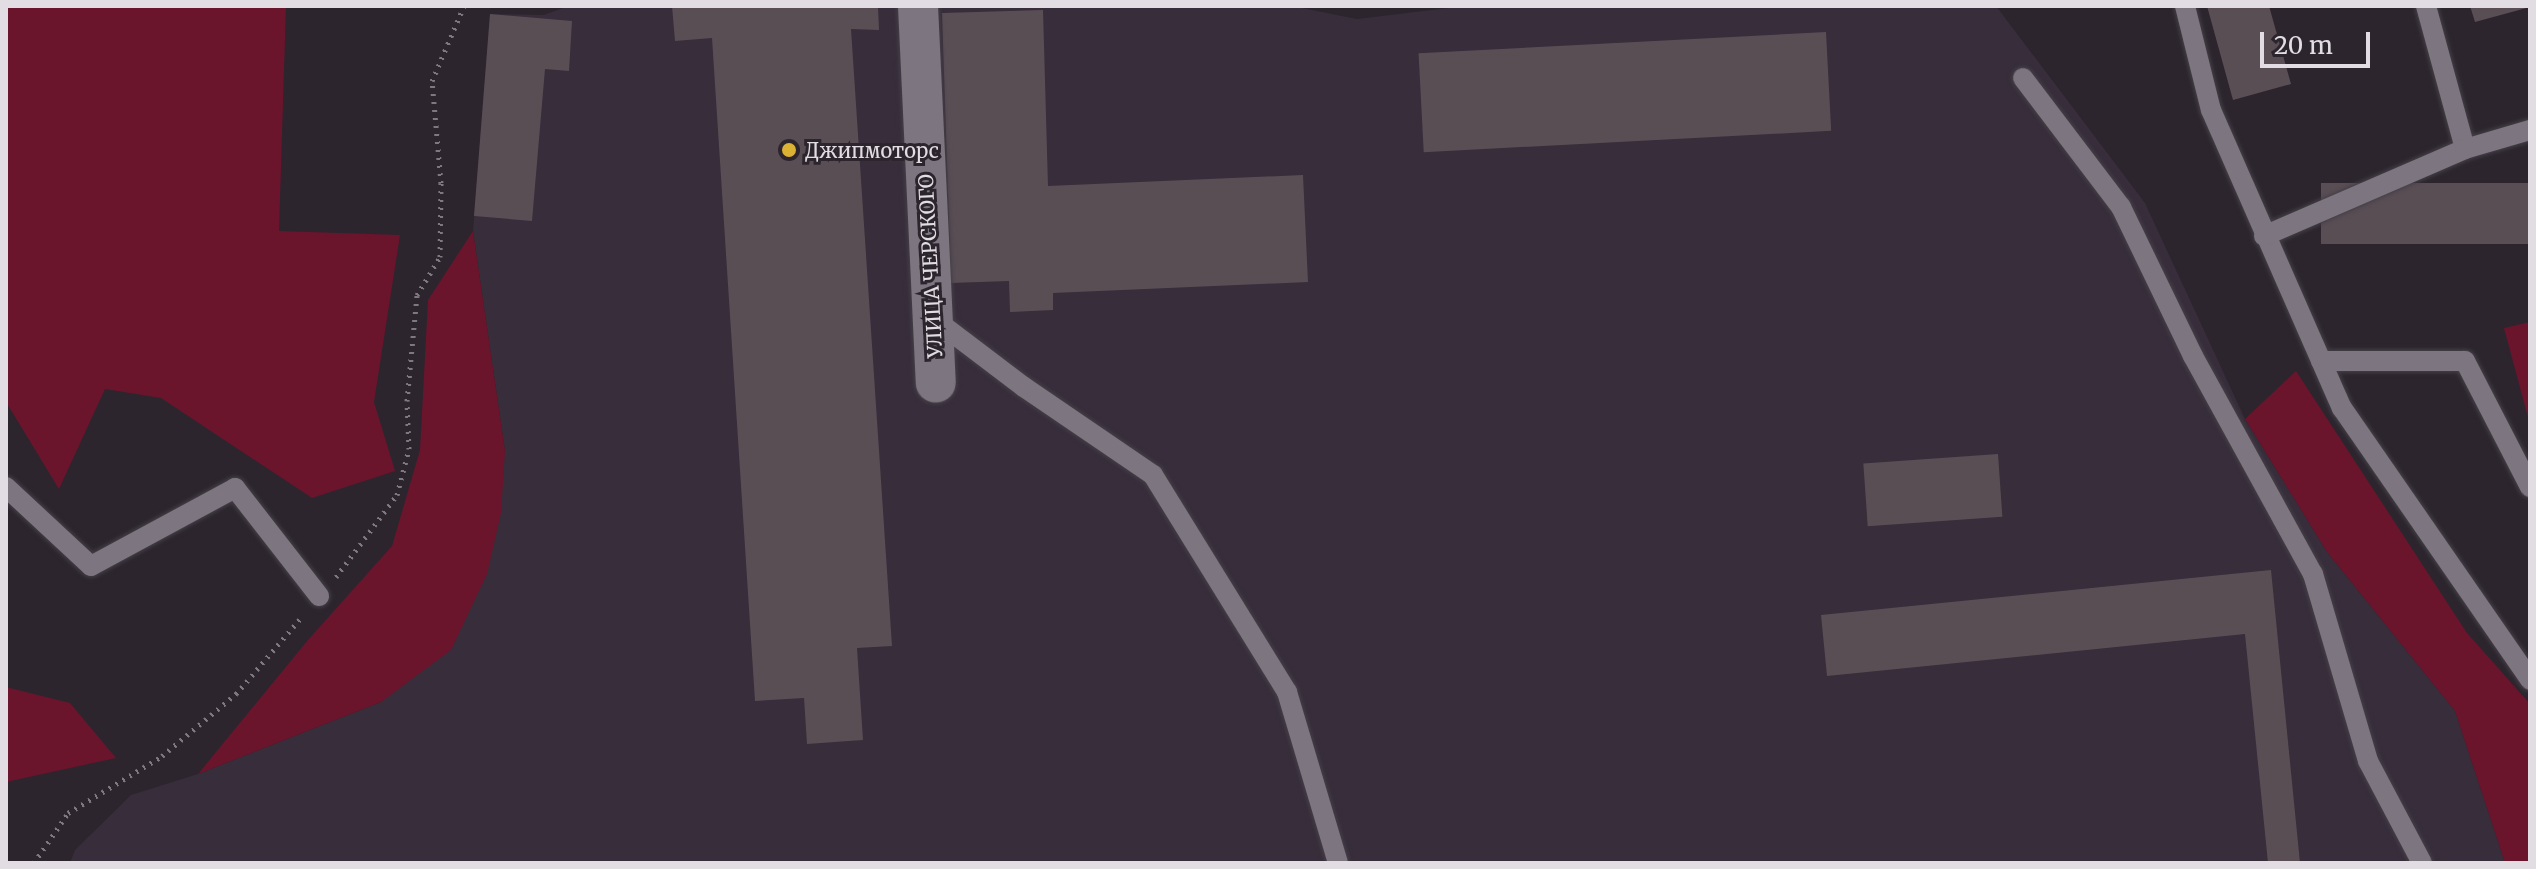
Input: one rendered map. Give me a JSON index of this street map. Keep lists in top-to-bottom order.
{
  "streets": {
    "street": ["УЛИЦА ЧЕРСКОГО"]
  },
  "places": ["Джипмоторс"],
  "scale_bar": "20 m"
}
